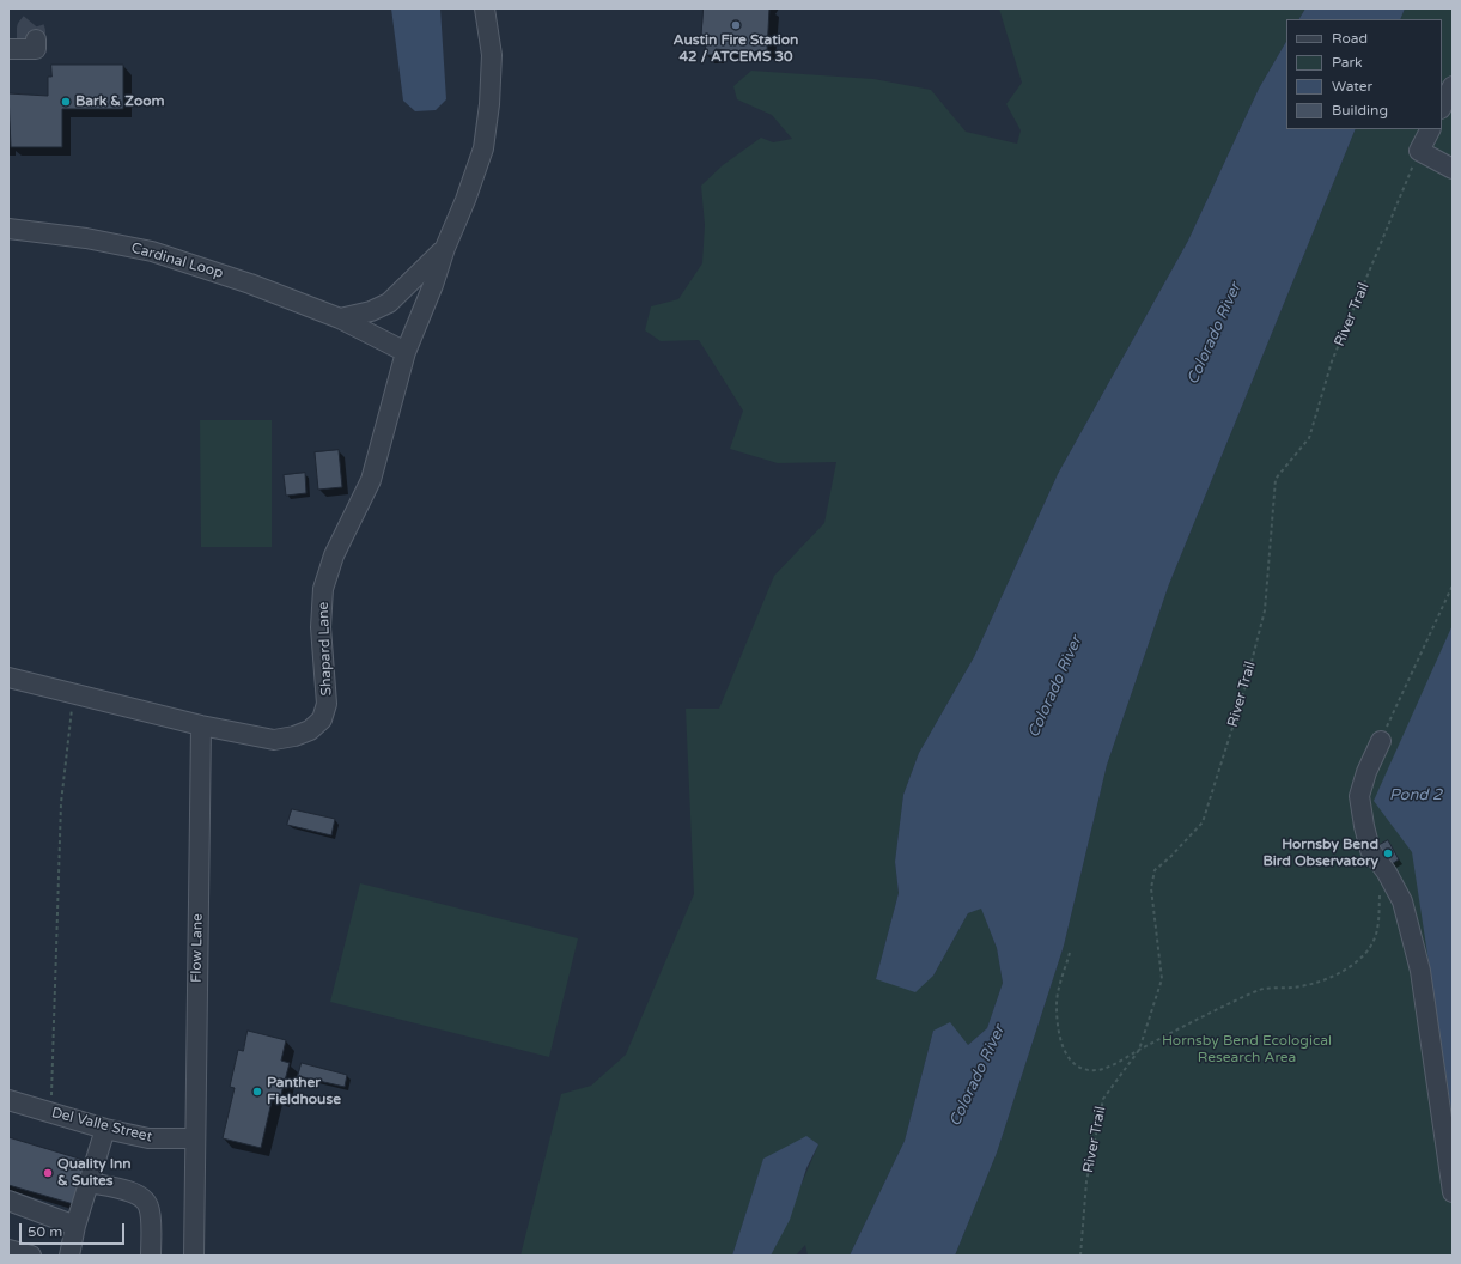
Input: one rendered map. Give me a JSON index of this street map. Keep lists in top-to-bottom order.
{
  "streets": {
    "street": [
      "Cardinal Loop",
      "Shapard Lane",
      "Flow Lane",
      "Del Valle Street"
    ],
    "path": ["River Trail"]
  },
  "crossings": [
    ["Cardinal Loop", "Shapard Lane"],
    ["Shapard Lane", "Flow Lane"],
    ["Flow Lane", "Del Valle Street"]
  ],
  "water": ["Colorado River", "Pond 2"],
  "parks": ["Hornsby Bend Ecological Research Area"],
  "places": [
    "Austin Fire Station 42 / ATCEMS 30",
    "Bark & Zoom",
    "Hornsby Bend Bird Observatory",
    "Panther Fieldhouse",
    "Quality Inn & Suites"
  ],
  "legend": [
    "Road",
    "Park",
    "Water",
    "Building"
  ],
  "scale_bar": "50 m"
}
